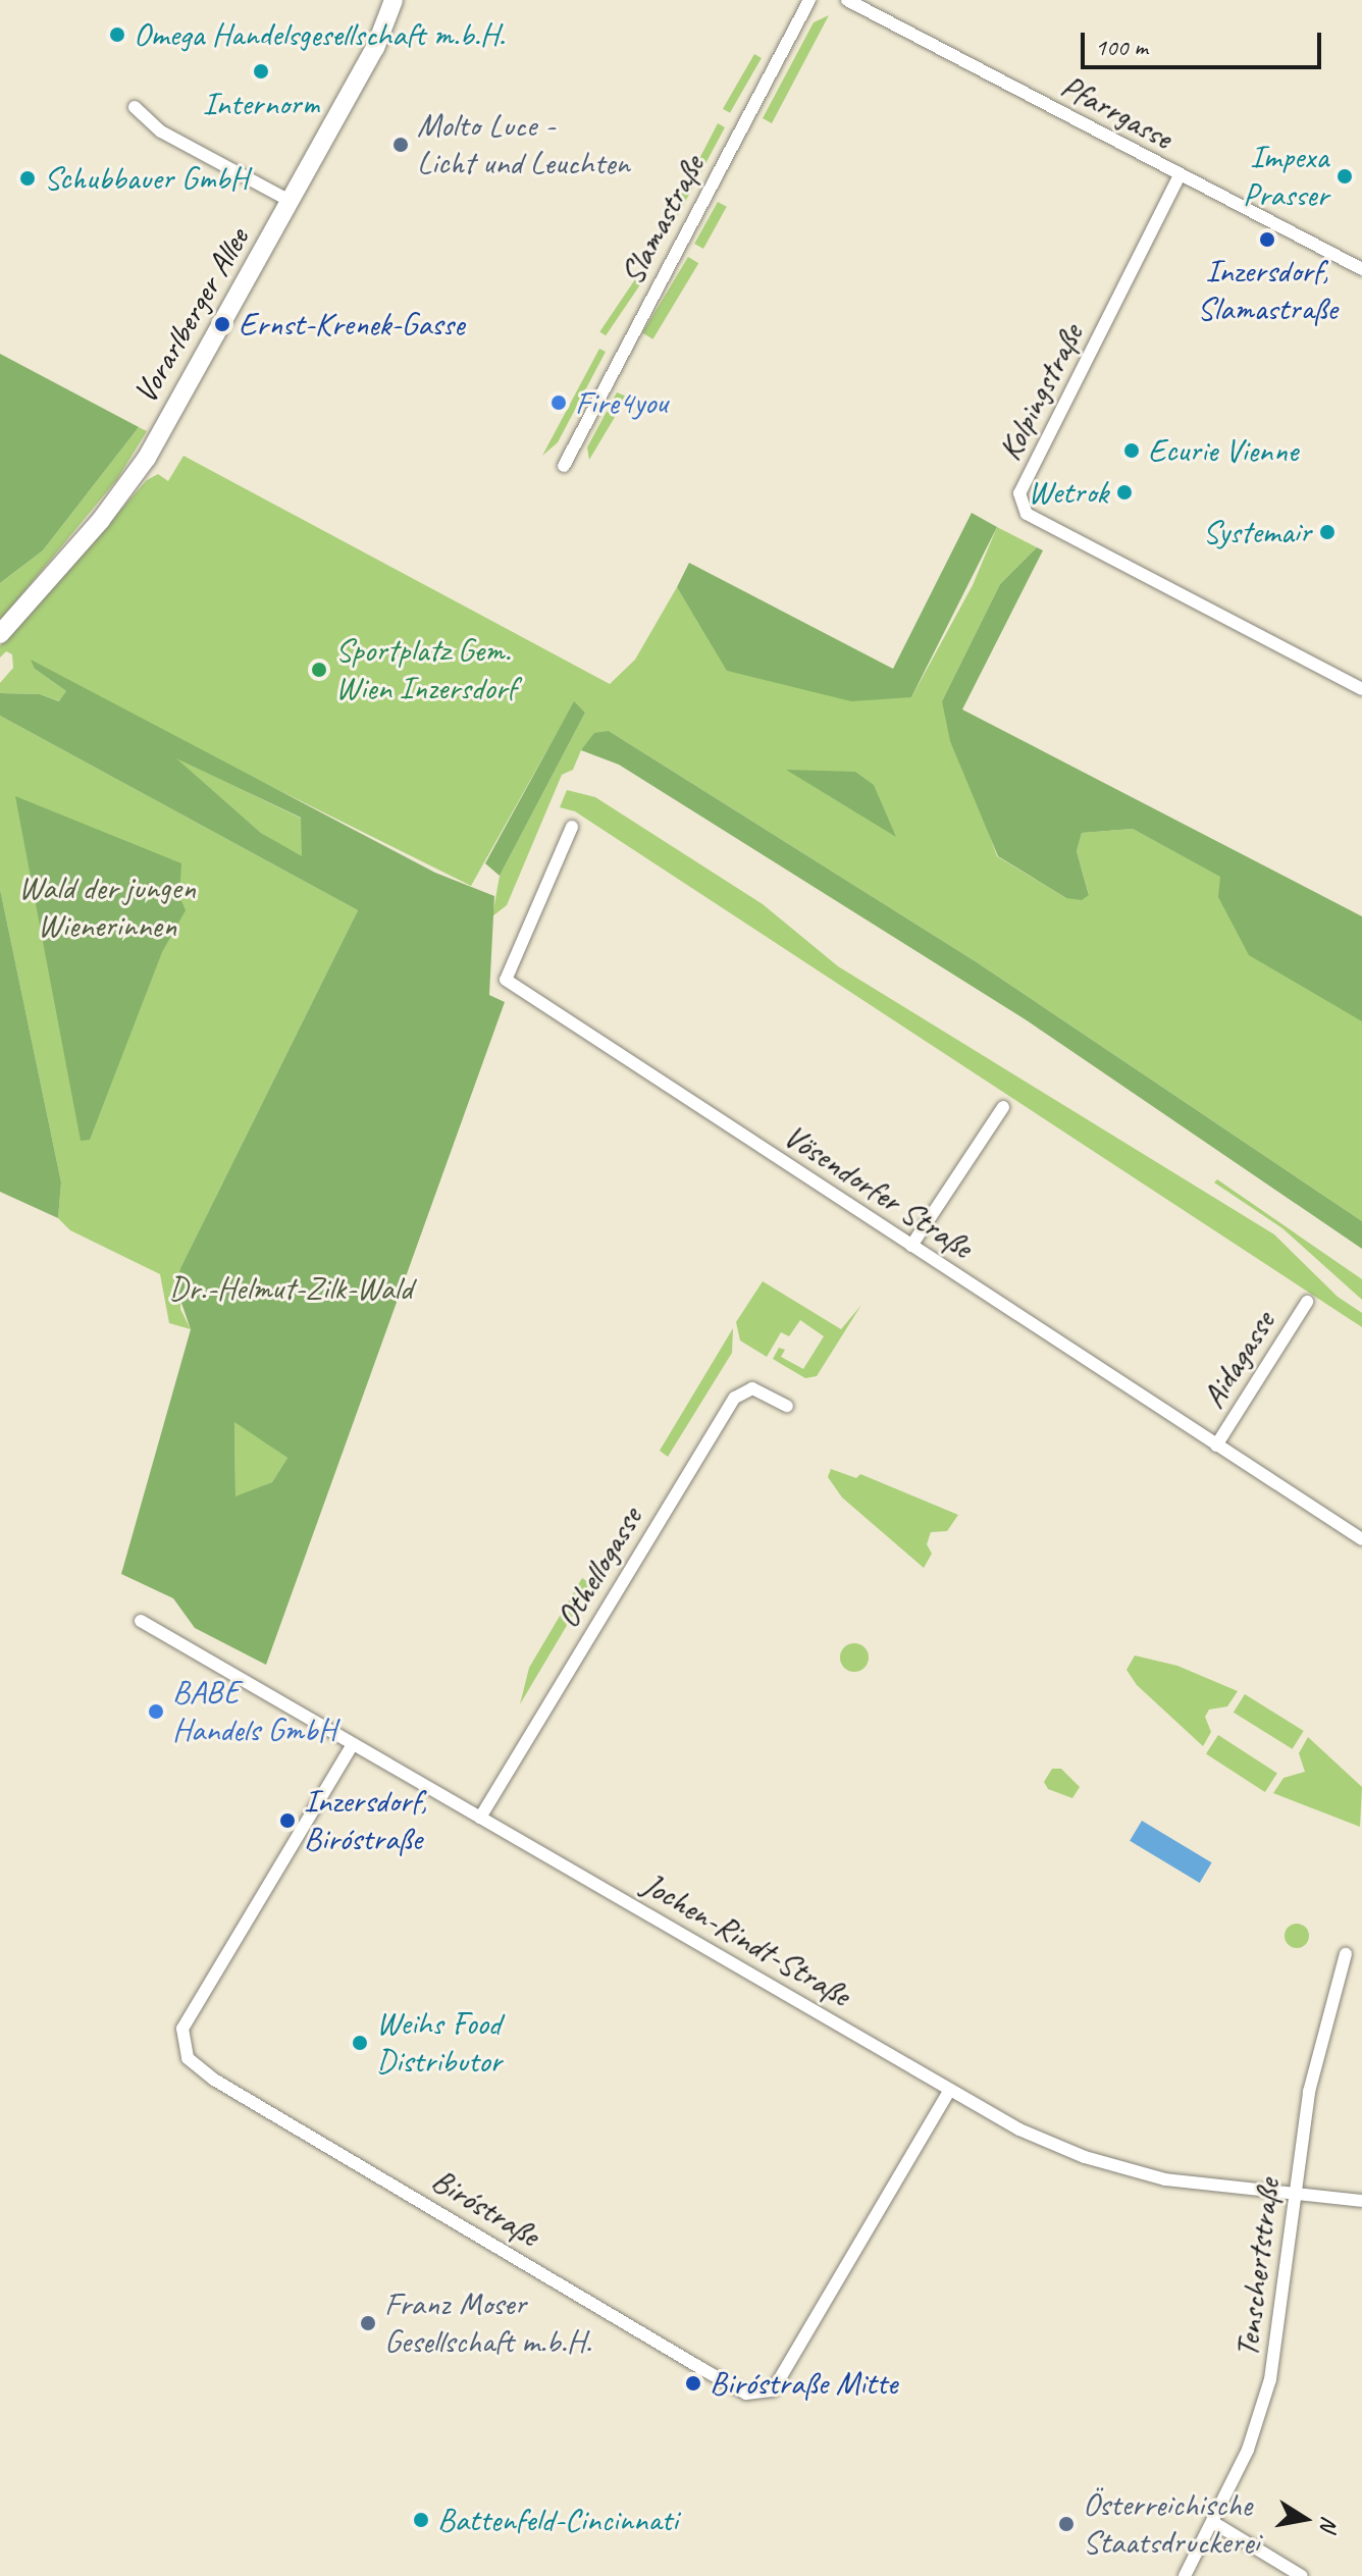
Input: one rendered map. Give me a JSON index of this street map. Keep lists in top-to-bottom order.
{
  "streets": {
    "main road": ["Vorarlberger Allee"],
    "street": [
      "Pfarrgasse",
      "Slamastraße",
      "Kolpingstraße",
      "Vösendorfer Straße",
      "Aidagasse",
      "Othellogasse",
      "Jochen-Rindt-Straße",
      "Biróstraße",
      "Tenschertstraße"
    ]
  },
  "crossings": [
    ["Pfarrgasse", "Kolpingstraße"],
    ["Vösendorfer Straße", "Aidagasse"],
    ["Othellogasse", "Jochen-Rindt-Straße"],
    ["Jochen-Rindt-Straße", "Biróstraße"],
    ["Jochen-Rindt-Straße", "Tenschertstraße"]
  ],
  "parks": ["Wald der jungen Wienerinnen", "Dr.-Helmut-Zilk-Wald"],
  "places": [
    "Omega Handelsgesellschaft m.b.H.",
    "Internorm",
    "Molto Luce - Licht und Leuchten",
    "Impexa Prasser",
    "Schubbauer GmbH",
    "Inzersdorf, Slamastraße",
    "Ernst-Krenek-Gasse",
    "Fire4you",
    "Ecurie Vienne",
    "Wetrok",
    "Systemair",
    "Sportplatz Gem. Wien Inzersdorf",
    "BABE Handels GmbH",
    "Inzersdorf, Biróstraße",
    "Weihs Food Distributor",
    "Franz Moser Gesellschaft m.b.H.",
    "Biróstraße Mitte",
    "Battenfeld-Cincinnati",
    "Österreichische Staatsdruckerei"
  ],
  "scale_bar": "100 m",
  "north": "right"
}
